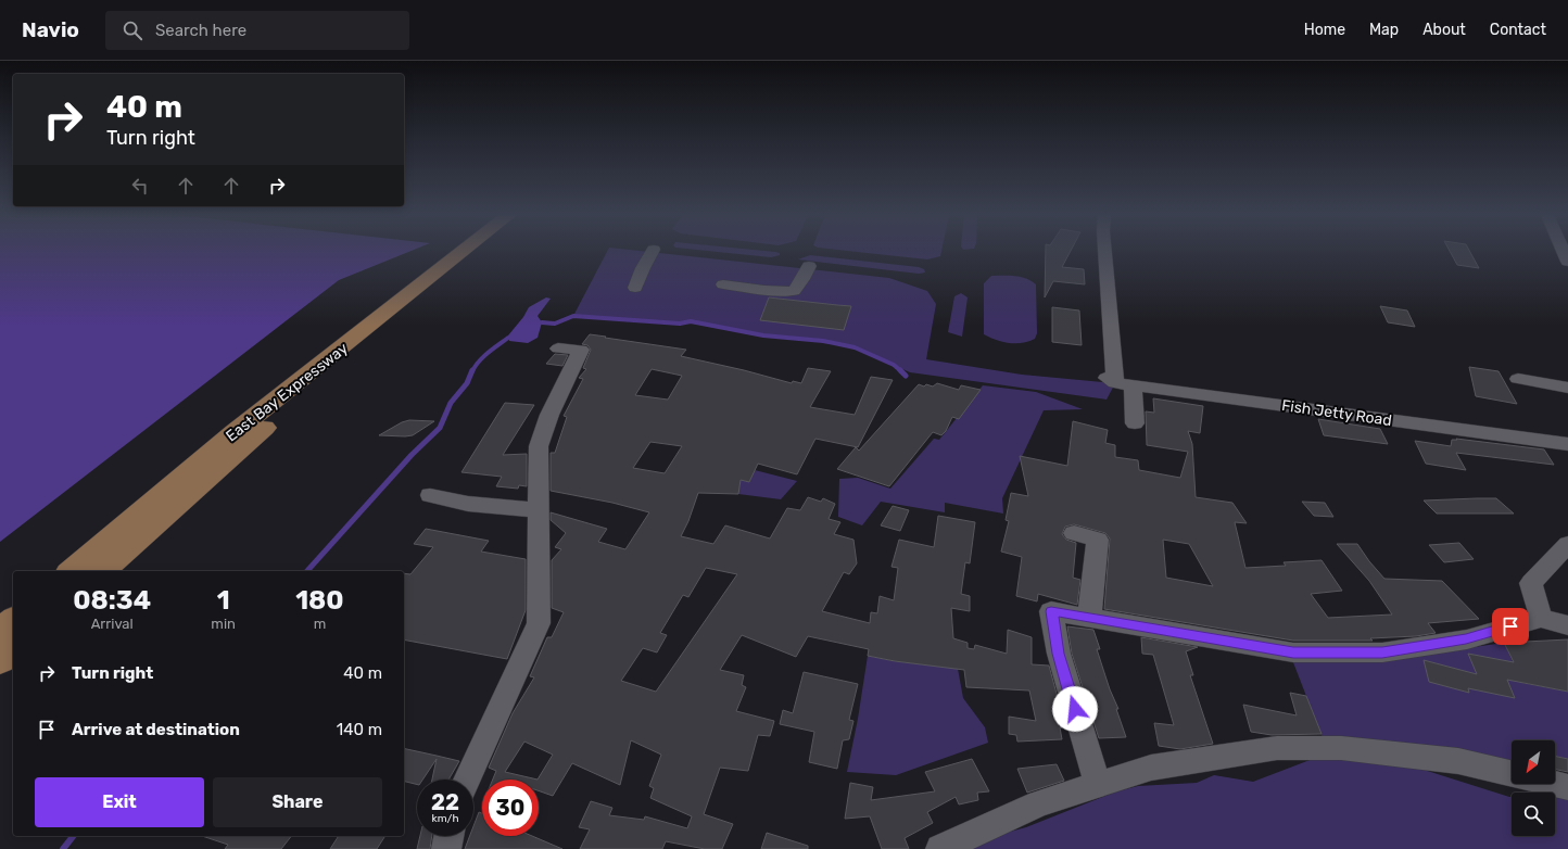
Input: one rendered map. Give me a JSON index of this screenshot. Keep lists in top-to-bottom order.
{
  "streets": {
    "main road": ["East Bay Expressway"],
    "street": ["Fish Jetty Road"]
  },
  "north": "bottom left",
  "page": {
    "header": "Navio",
    "search": "Search here",
    "nav": [
      "Home",
      "Map",
      "About",
      "Contact"
    ],
    "turn": ["40 m", "Turn right"],
    "eta": [
      "08:34",
      "Arrival",
      "1",
      "min",
      "180",
      "m"
    ],
    "list": [
      {
        "name": "Turn right",
        "value": "40 m"
      },
      {
        "name": "Arrive at destination",
        "value": "140 m"
      }
    ],
    "buttons": ["Exit", "Share"],
    "speed": "22 km/h",
    "limit": "30"
  }
}
